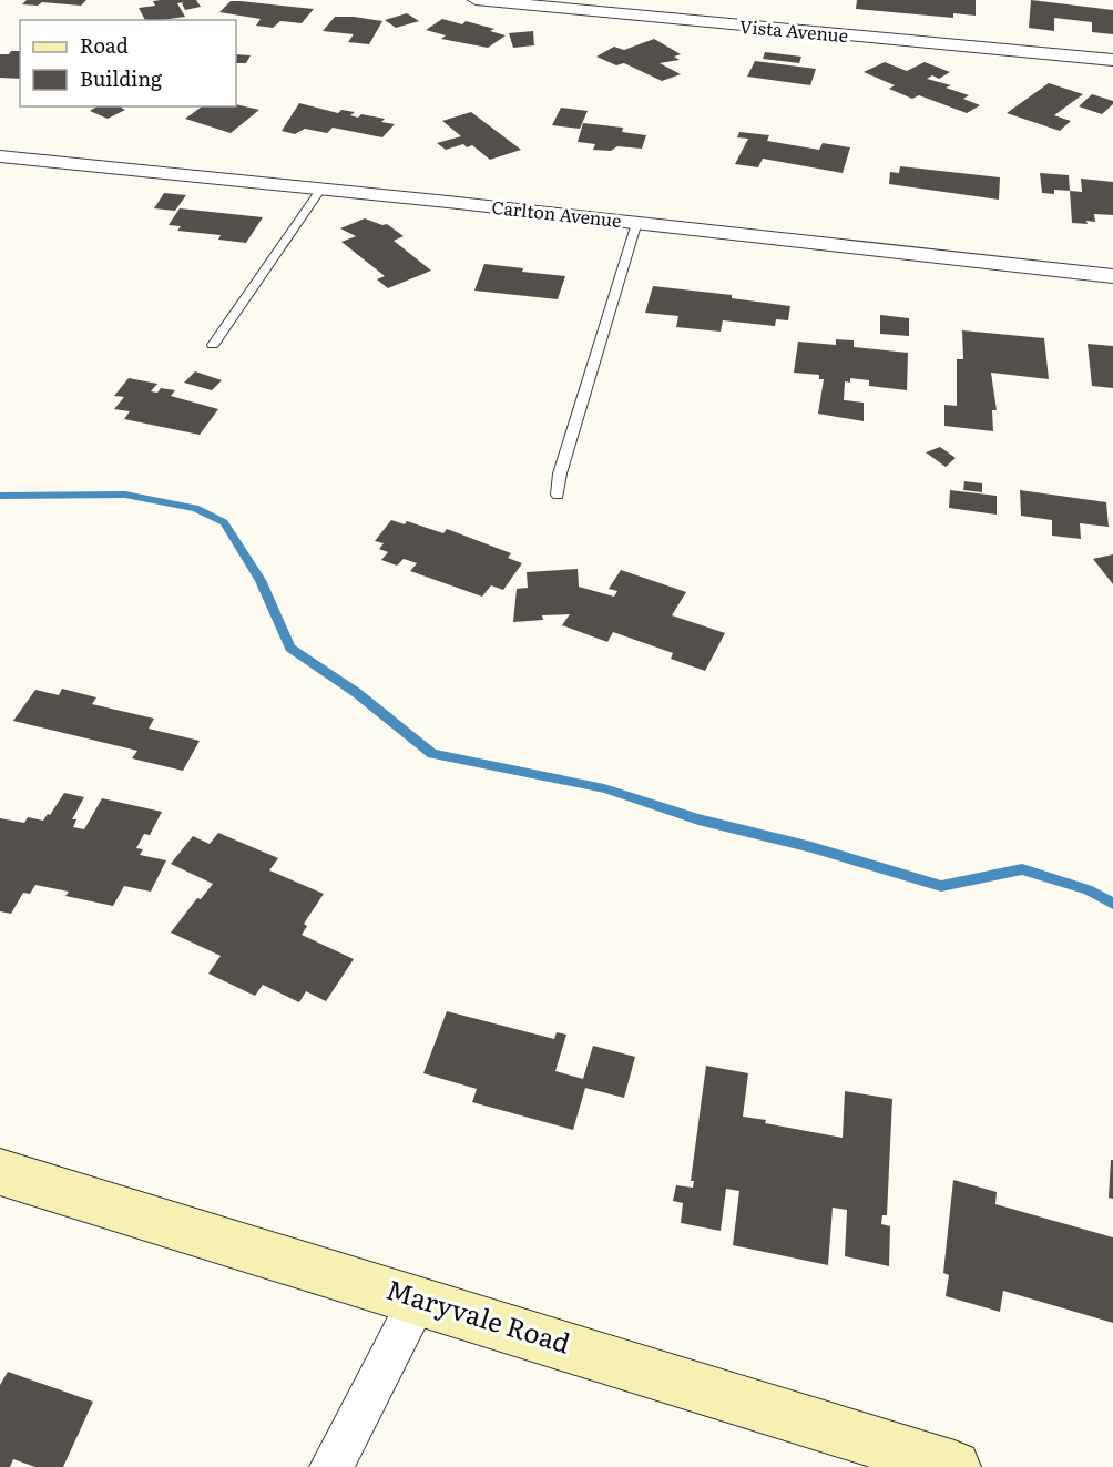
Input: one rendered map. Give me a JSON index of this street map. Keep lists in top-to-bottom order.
{
  "streets": {
    "street": ["Vista Avenue", "Carlton Avenue", "Maryvale Road"]
  },
  "legend": ["Road", "Building"]
}
